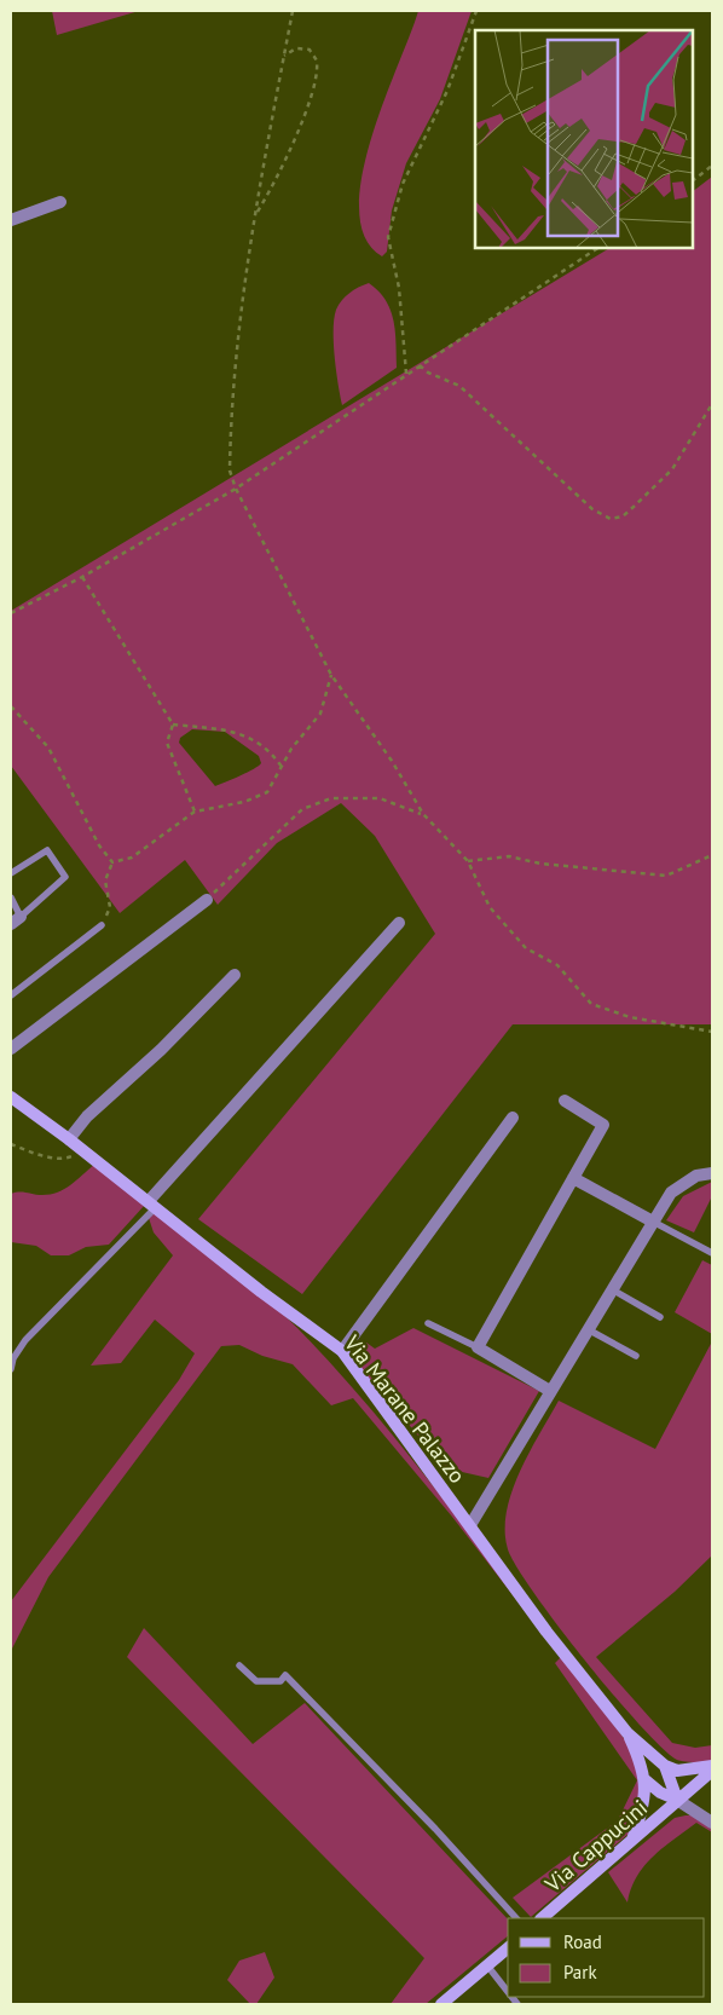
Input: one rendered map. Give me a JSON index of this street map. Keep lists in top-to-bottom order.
{
  "streets": {
    "main road": ["Via Marane Palazzo", "Via Cappucini"]
  },
  "crossings": [
    ["Via Marane Palazzo", "Via Cappucini"]
  ],
  "legend": ["Road", "Park"]
}
